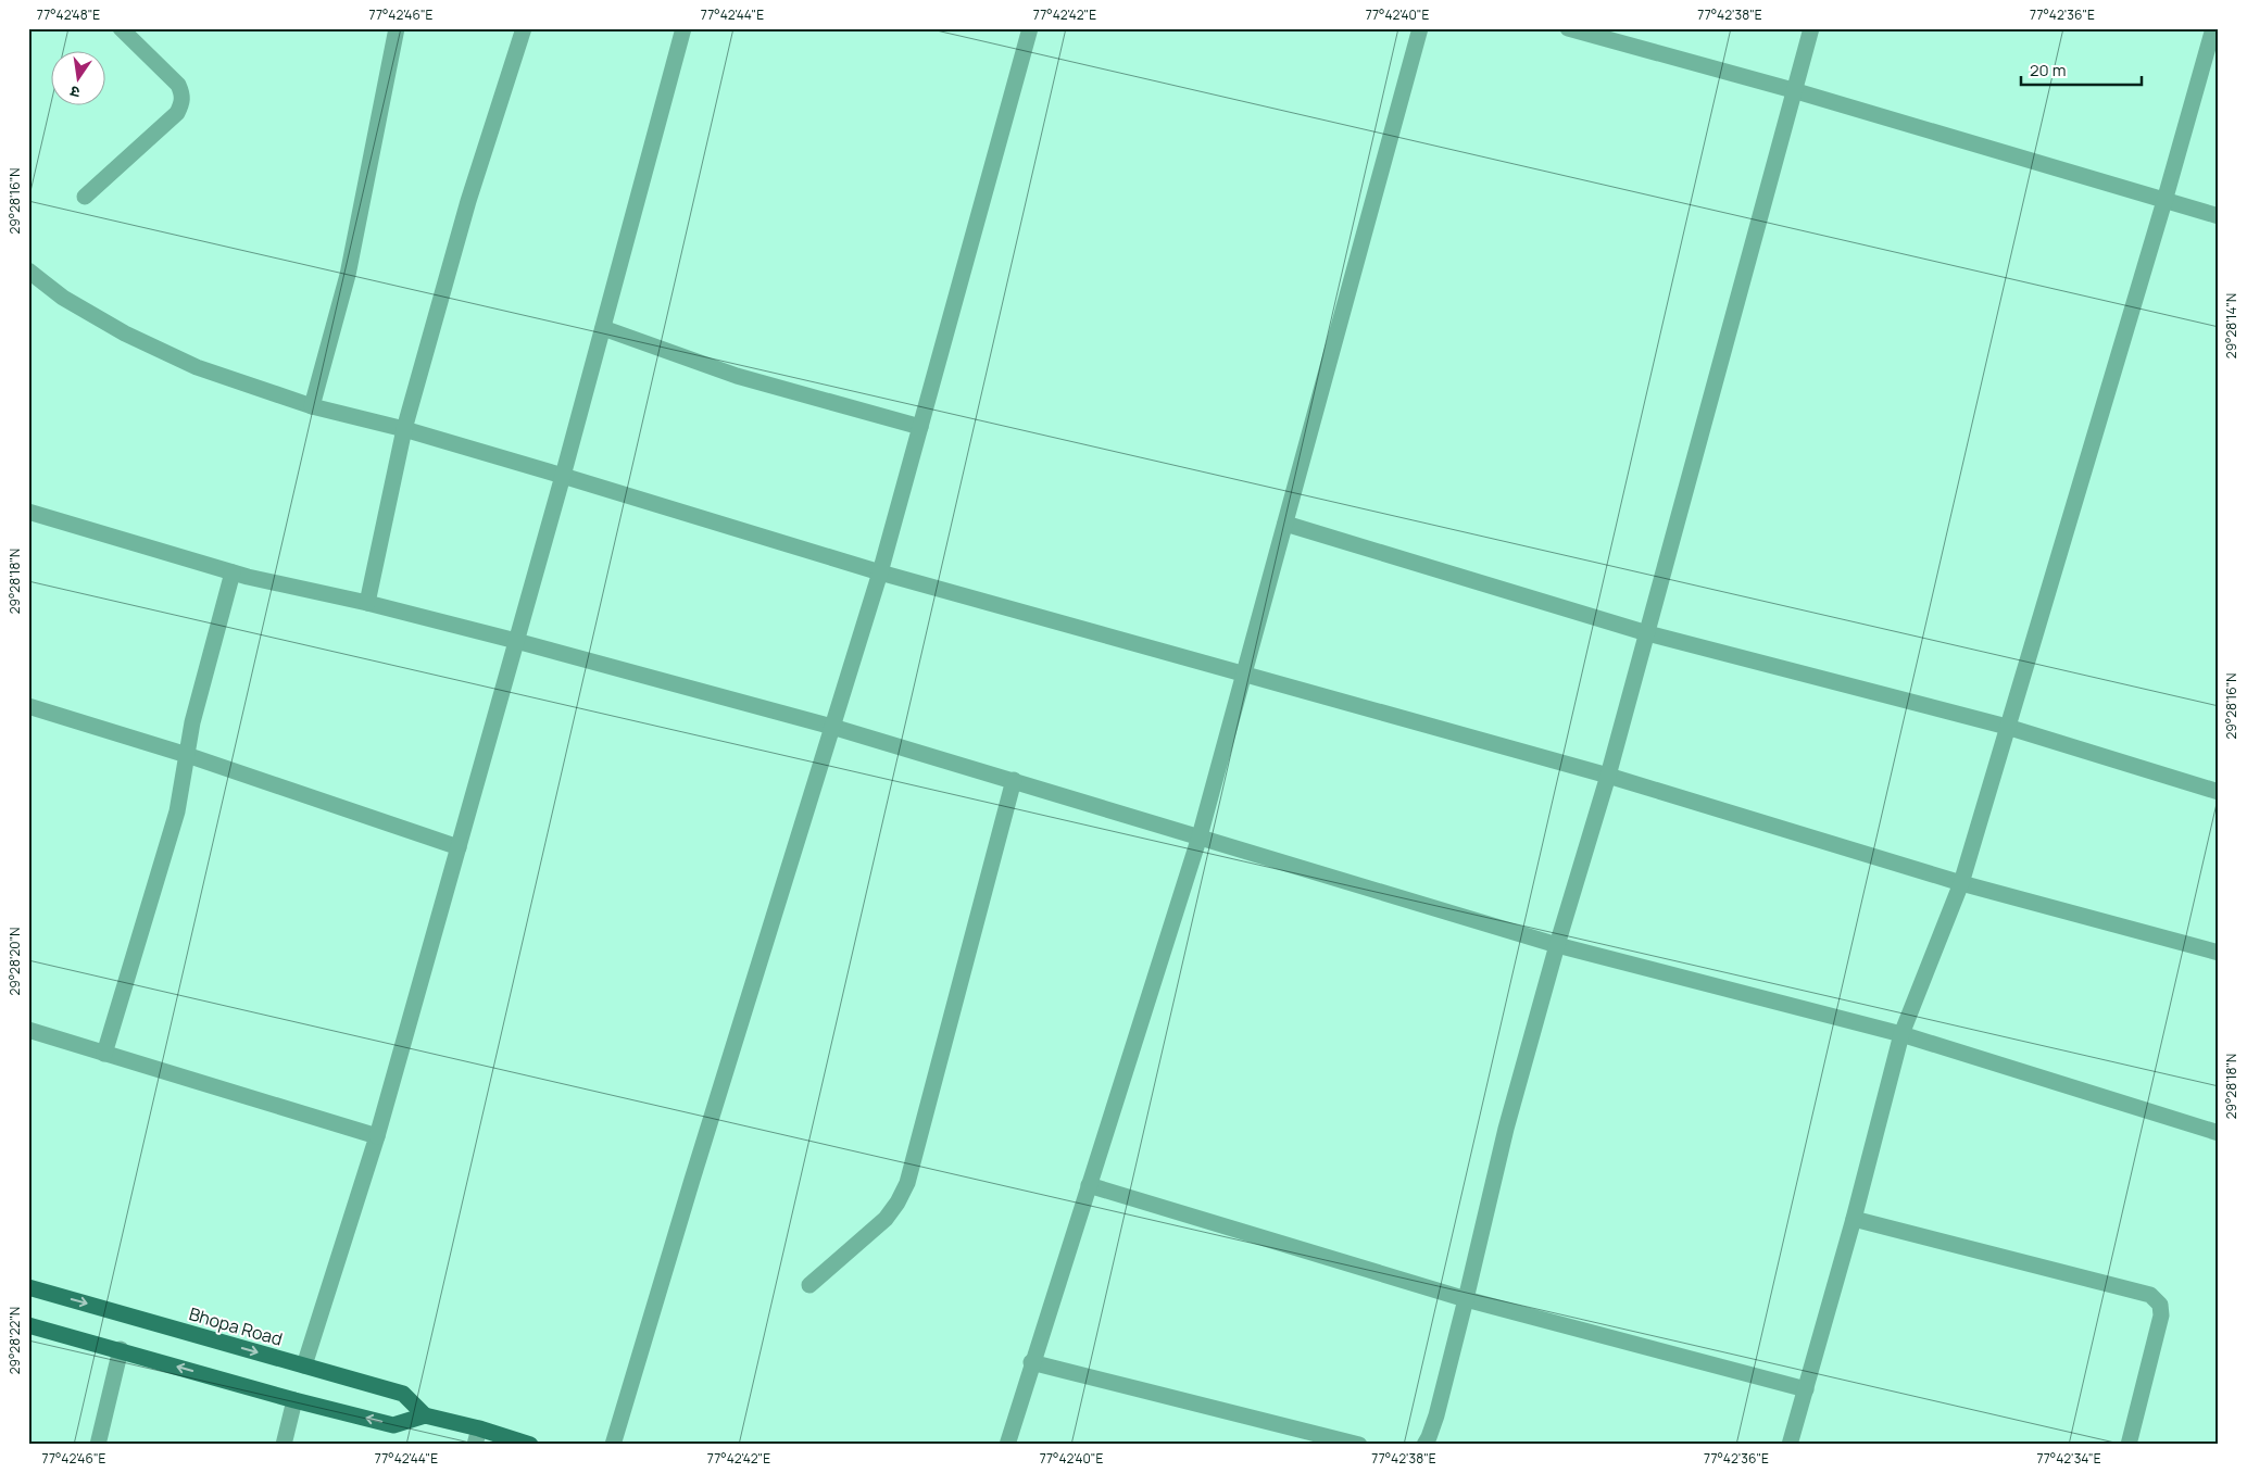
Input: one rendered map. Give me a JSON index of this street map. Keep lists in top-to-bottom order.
{
  "streets": {
    "main road": ["Bhopa Road"]
  },
  "scale_bar": "20 m",
  "north": "bottom",
  "coordinates": [
    "77°42'48\"E",
    "77°42'46\"E",
    "77°42'44\"E",
    "77°42'42\"E",
    "77°42'40\"E",
    "77°42'38\"E",
    "77°42'36\"E",
    "29°28'16\"N",
    "29°28'14\"N",
    "29°28'18\"N",
    "29°28'20\"N",
    "29°28'22\"N",
    "77°42'34\"E"
  ]
}
